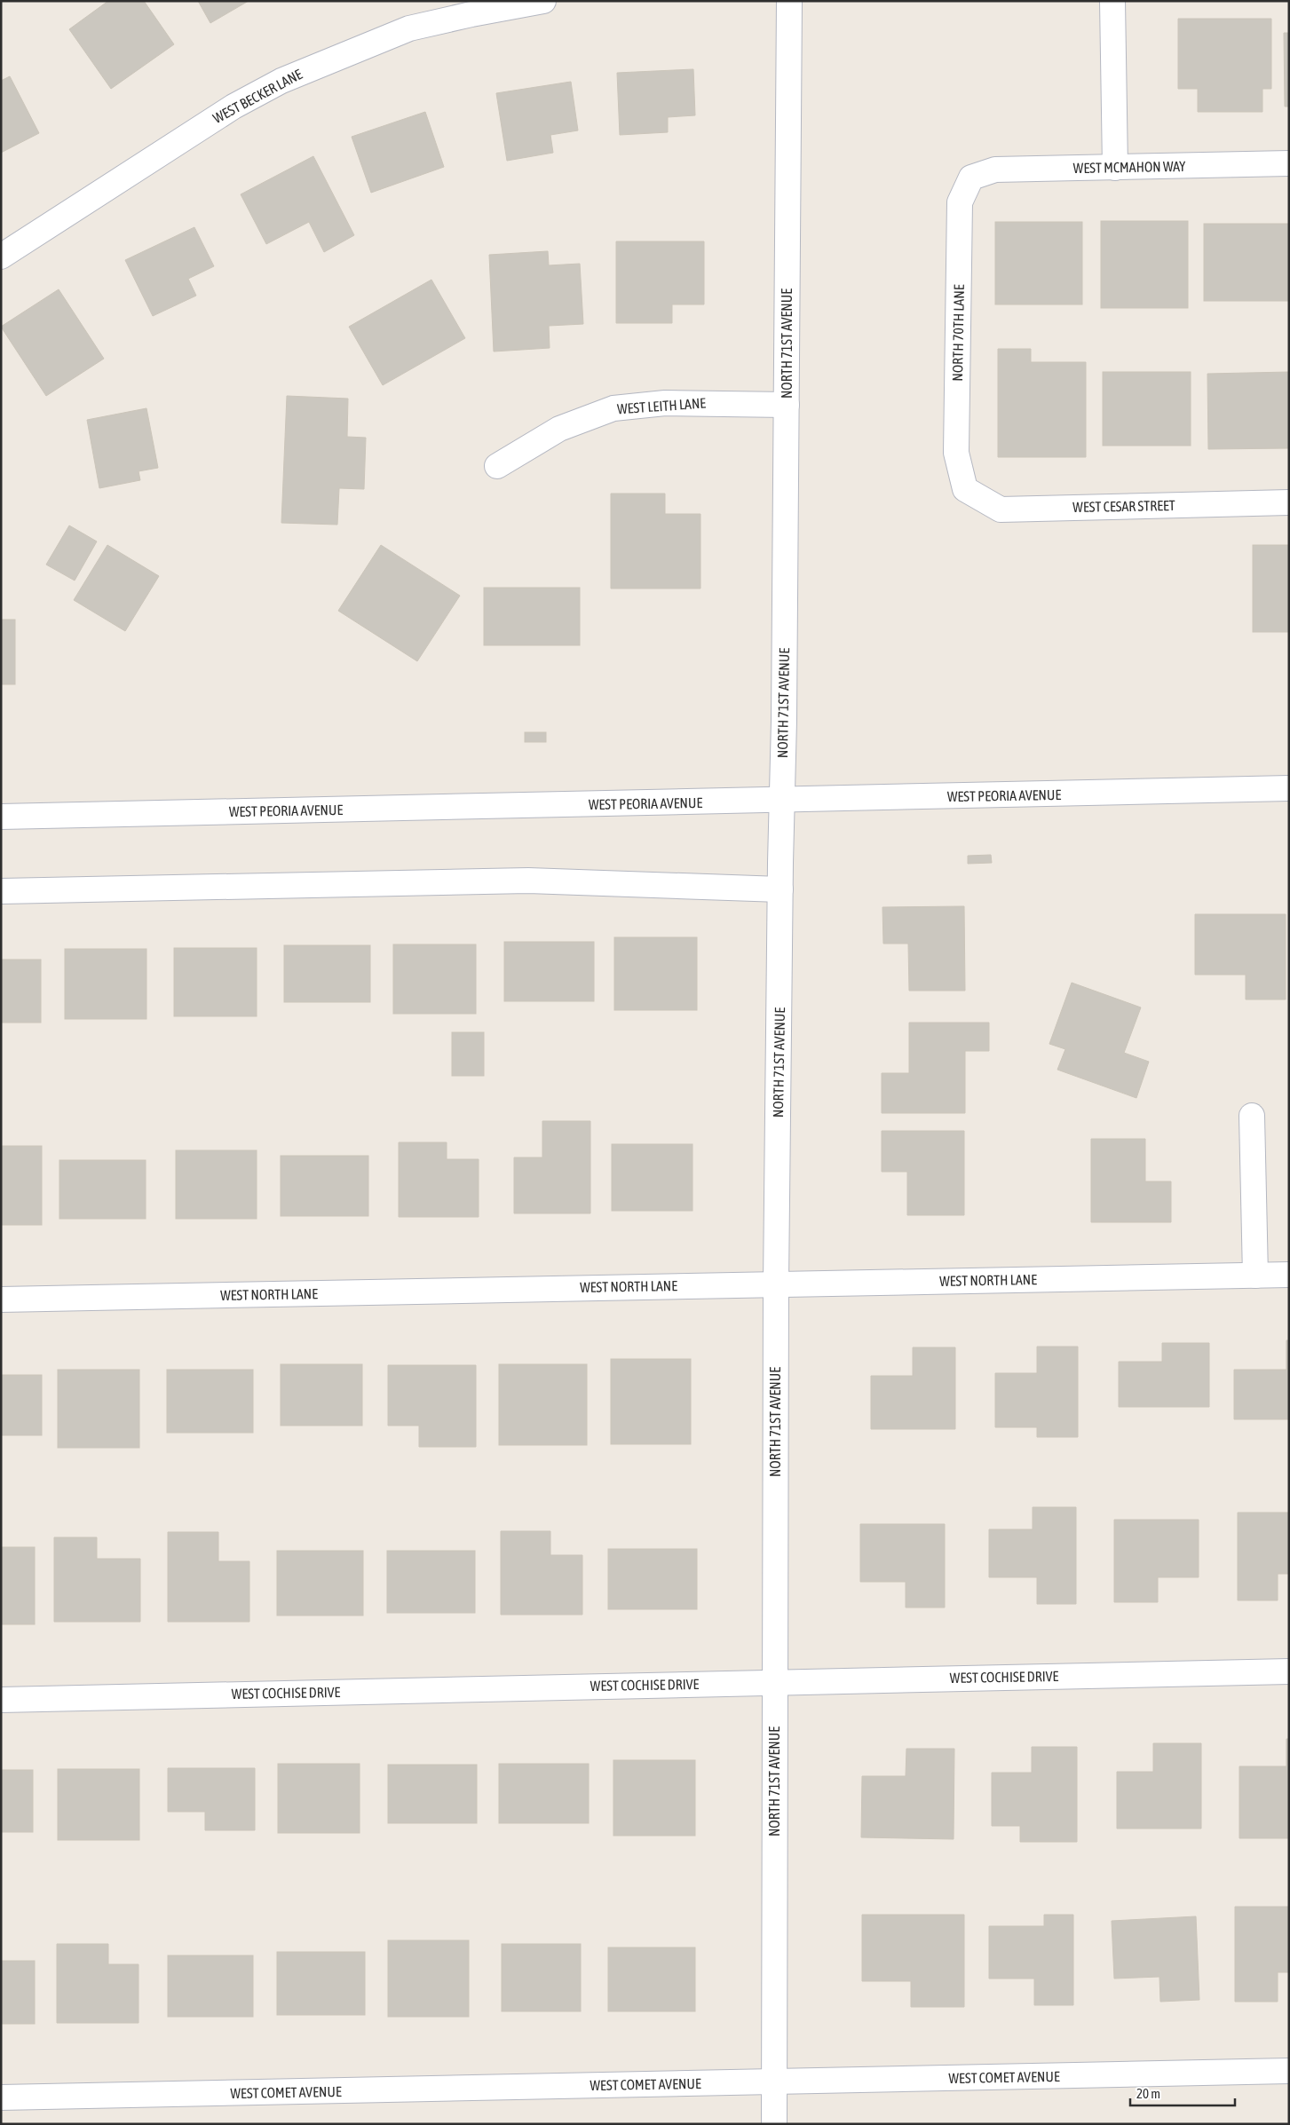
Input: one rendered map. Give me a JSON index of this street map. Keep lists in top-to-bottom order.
{
  "streets": {
    "street": [
      "WEST BECKER LANE",
      "WEST MCMAHON WAY",
      "NORTH 70TH LANE",
      "NORTH 71ST AVENUE",
      "WEST LEITH LANE",
      "WEST CESAR STREET",
      "WEST PEORIA AVENUE",
      "WEST NORTH LANE",
      "WEST COCHISE DRIVE",
      "WEST COMET AVENUE"
    ]
  },
  "crossings": [
    ["WEST MCMAHON WAY", "NORTH 70TH LANE"],
    ["NORTH 70TH LANE", "WEST CESAR STREET"],
    ["NORTH 71ST AVENUE", "WEST LEITH LANE"],
    ["NORTH 71ST AVENUE", "WEST PEORIA AVENUE"],
    ["NORTH 71ST AVENUE", "WEST NORTH LANE"],
    ["NORTH 71ST AVENUE", "WEST COCHISE DRIVE"],
    ["NORTH 71ST AVENUE", "WEST COMET AVENUE"]
  ],
  "scale_bar": "20 m"
}
